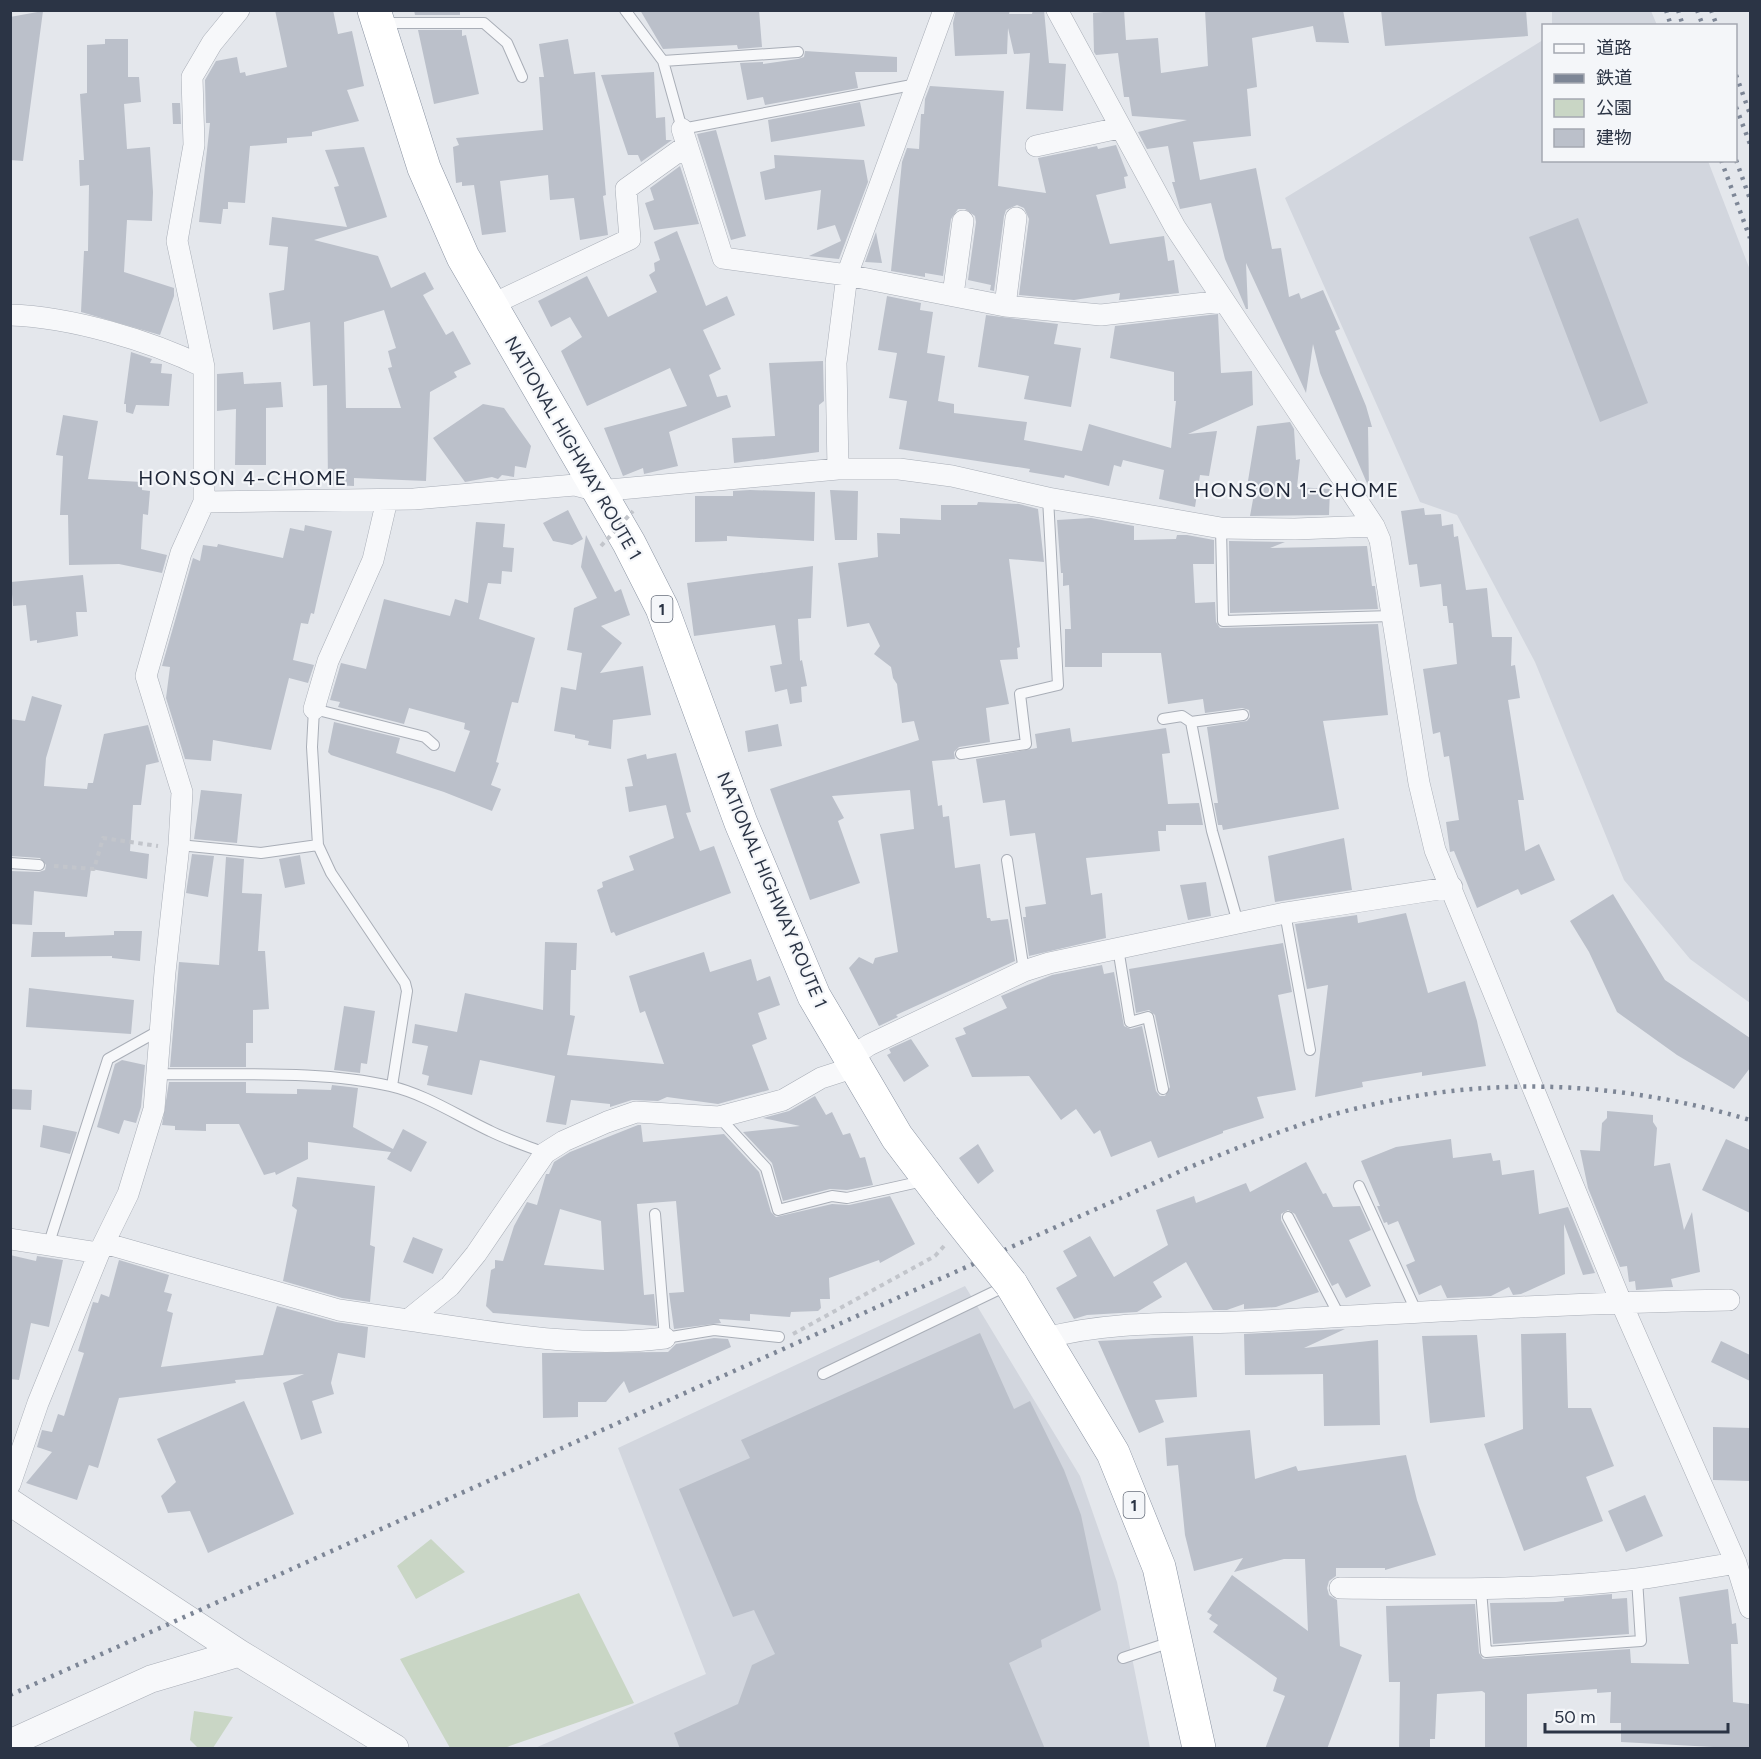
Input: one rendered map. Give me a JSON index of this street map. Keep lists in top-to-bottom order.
{
  "streets": {
    "highway": ["NATIONAL HIGHWAY ROUTE 1", "1"]
  },
  "districts": ["HONSON 4-CHOME", "HONSON 1-CHOME"],
  "legend": [
    "道路",
    "鉄道",
    "公園",
    "建物"
  ],
  "scale_bar": "50 m"
}
